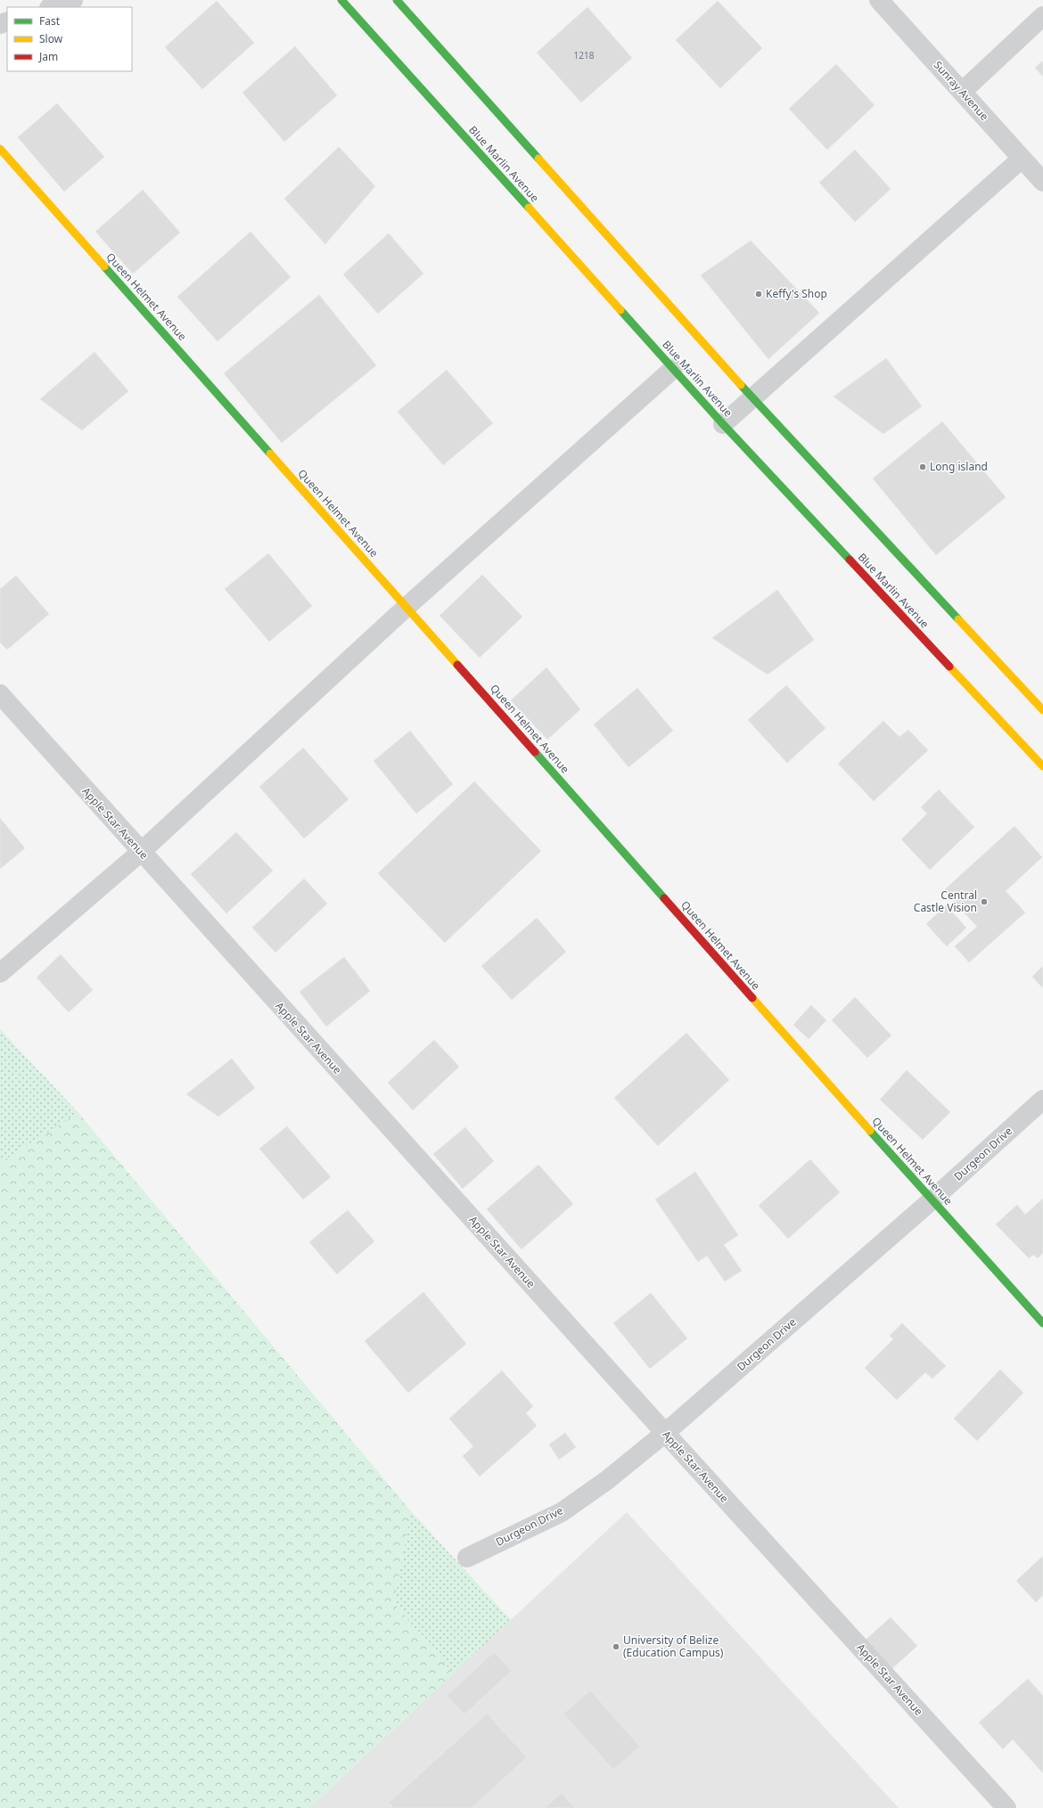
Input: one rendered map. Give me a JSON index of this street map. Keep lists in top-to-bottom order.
{
  "streets": {
    "street": [
      "Sunray Avenue",
      "Blue Marlin Avenue",
      "Queen Helmet Avenue",
      "Apple Star Avenue",
      "Durgeon Drive"
    ]
  },
  "crossings": [
    ["Queen Helmet Avenue", "Durgeon Drive"],
    ["Apple Star Avenue", "Durgeon Drive"]
  ],
  "places": [
    "Keffy's Shop",
    "Long island",
    "Central Castle Vision",
    "University of Belize (Education Campus)"
  ],
  "house_numbers": ["1218"],
  "legend": ["Fast", "Slow", "Jam"]
}
